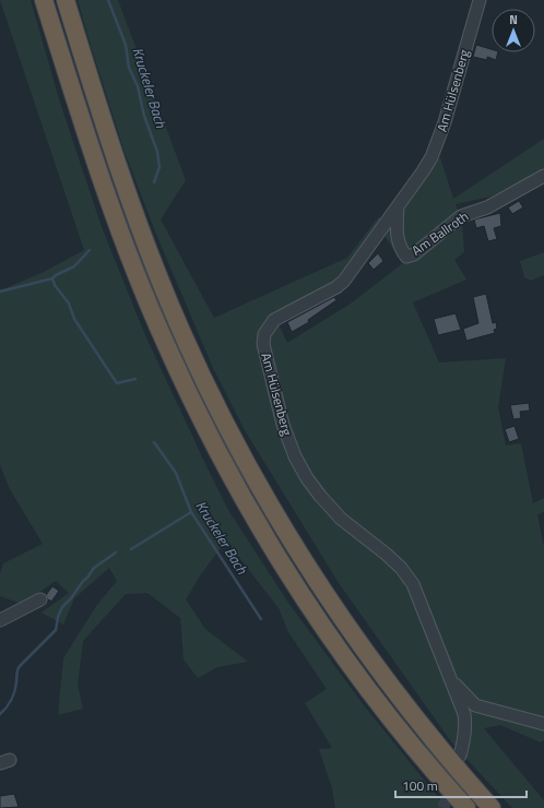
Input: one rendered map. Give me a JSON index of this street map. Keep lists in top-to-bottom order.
{
  "streets": {
    "street": ["Am Hülsenberg", "Am Ballroth"]
  },
  "crossings": [
    ["Am Hülsenberg", "Am Ballroth"]
  ],
  "water": ["Kruckeler Bach"],
  "scale_bar": "100 m",
  "north": "top"
}
